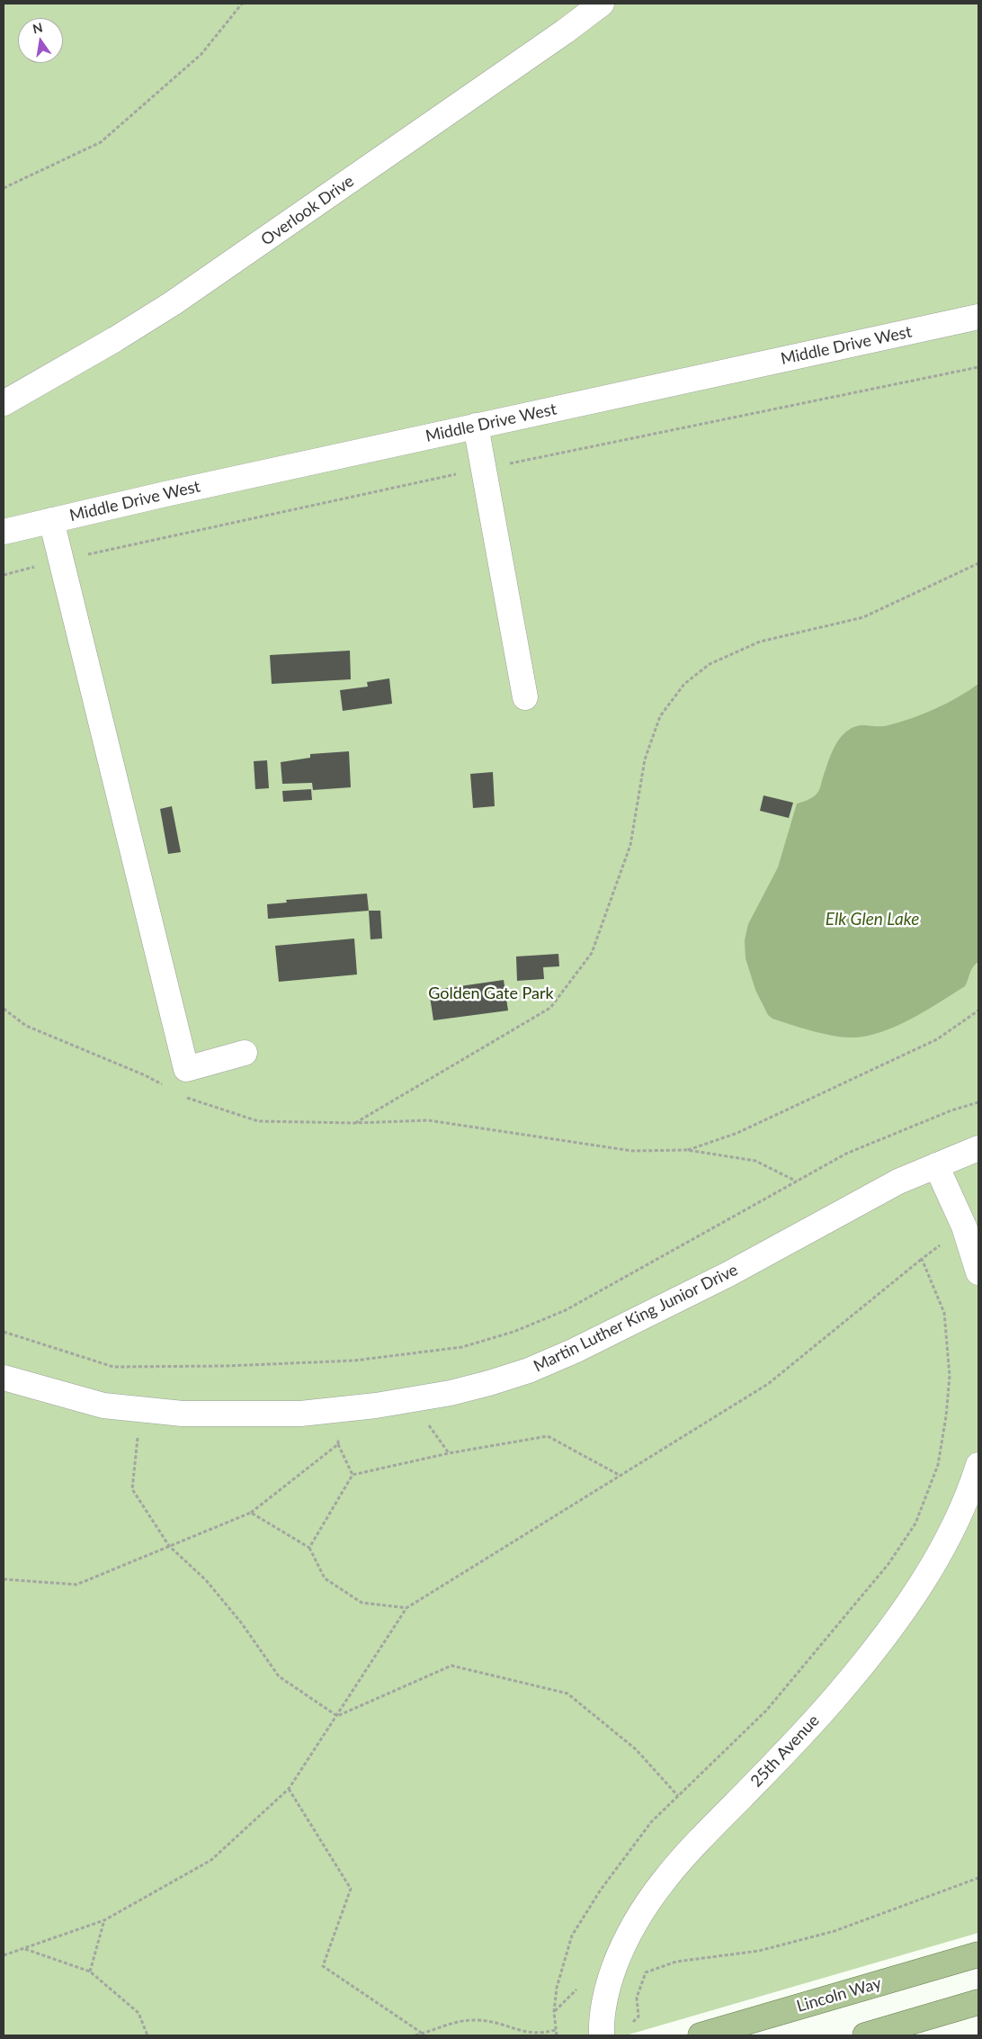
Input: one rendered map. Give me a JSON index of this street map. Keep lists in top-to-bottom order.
{
  "streets": {
    "main road": ["Lincoln Way"],
    "street": [
      "Overlook Drive",
      "Middle Drive West",
      "Martin Luther King Junior Drive",
      "25th Avenue"
    ]
  },
  "water": ["Elk Glen Lake"],
  "parks": ["Golden Gate Park"],
  "north": "top"
}
